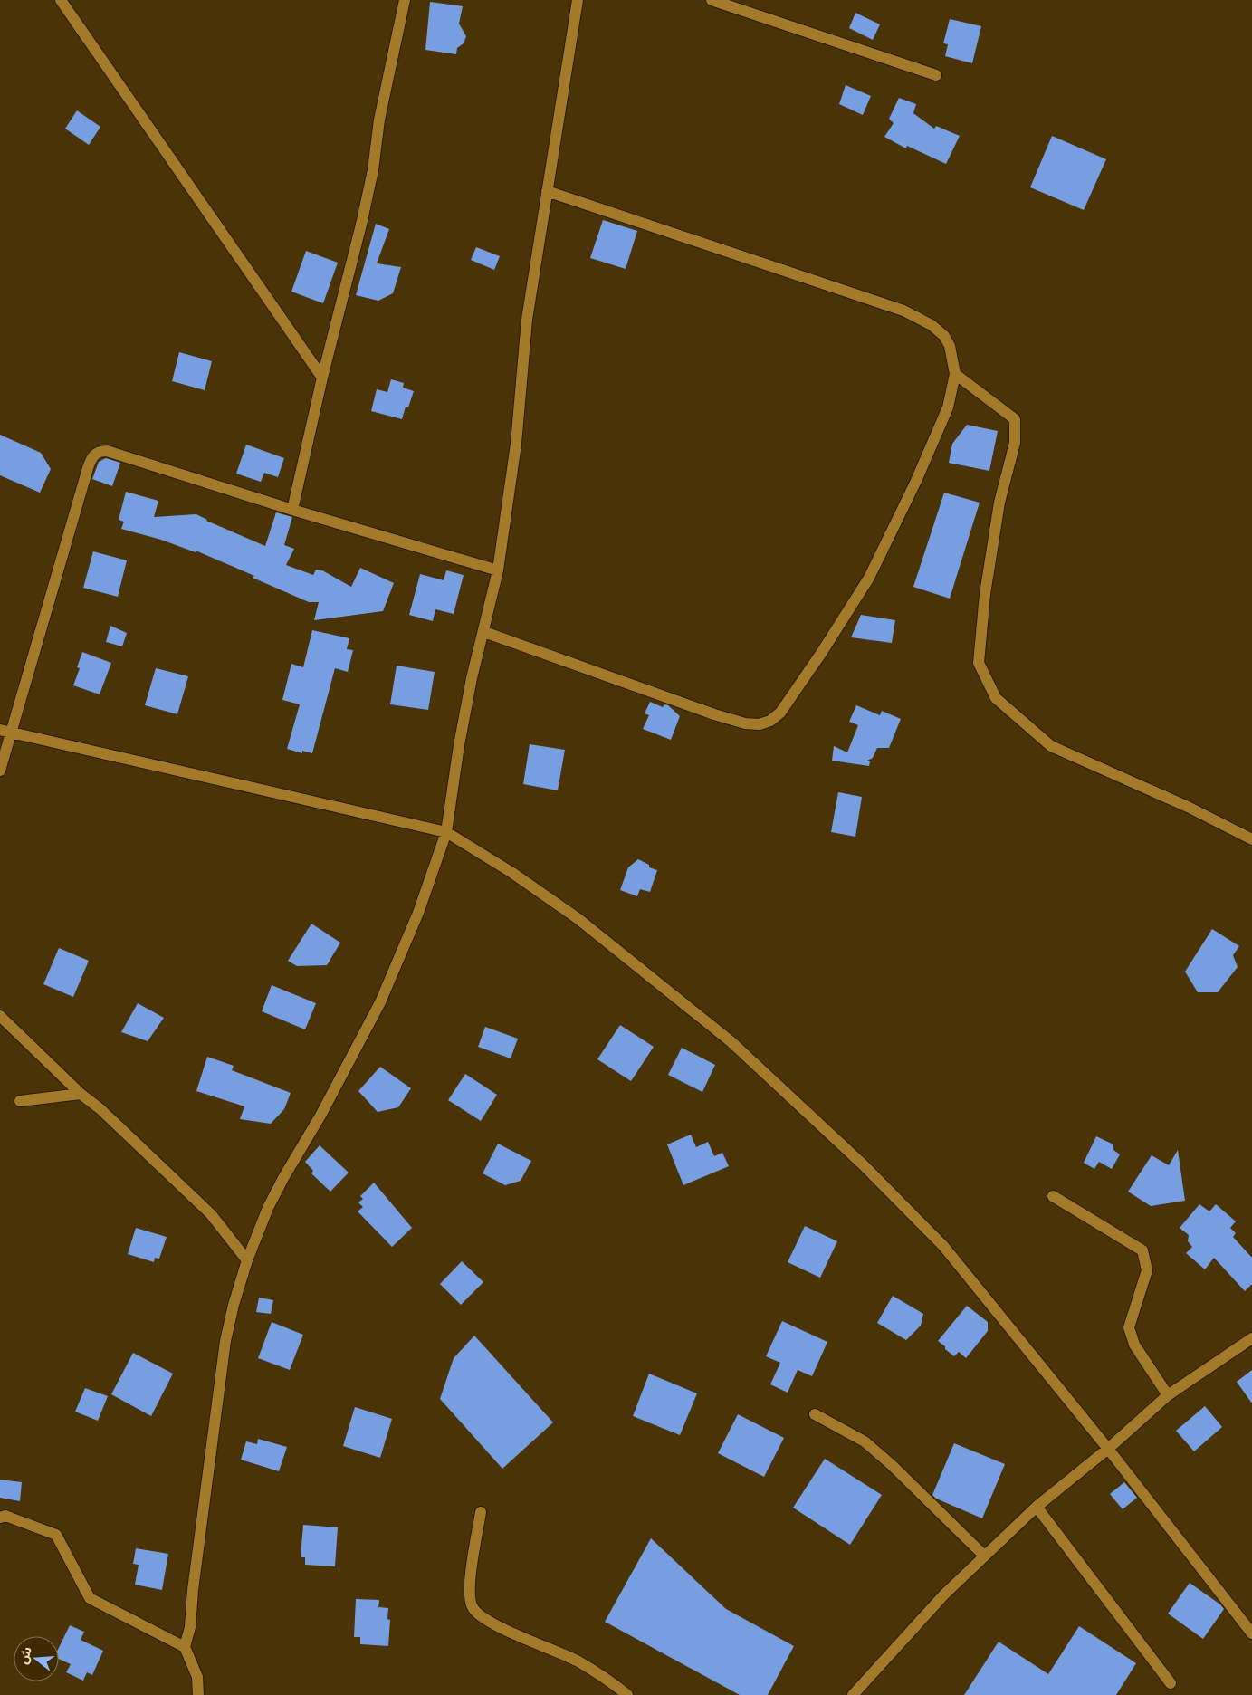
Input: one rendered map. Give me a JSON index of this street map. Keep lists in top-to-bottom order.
{
  "north": "left"
}
